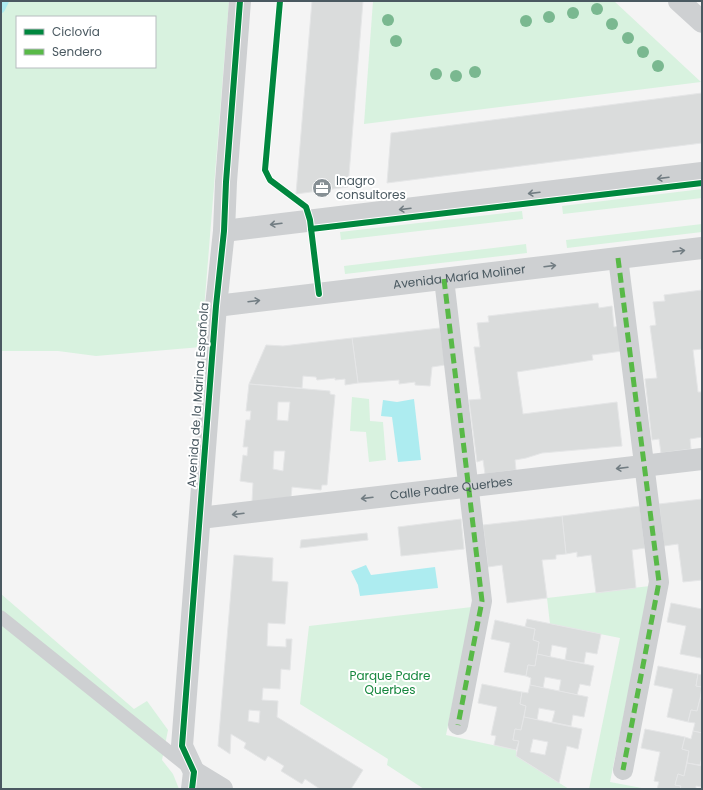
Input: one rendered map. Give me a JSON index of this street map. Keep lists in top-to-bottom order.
{
  "streets": {
    "street": ["Avenida María Moliner", "Avenida de la Marina Española", "Calle Padre Querbes"]
  },
  "crossings": [
    ["Avenida María Moliner", "Avenida de la Marina Española"],
    ["Avenida de la Marina Española", "Calle Padre Querbes"]
  ],
  "one_way": ["Calle Padre Querbes"],
  "parks": ["Parque Padre Querbes"],
  "places": {
    "office": ["Inagro consultores"]
  },
  "legend": ["Ciclovía", "Sendero"]
}
